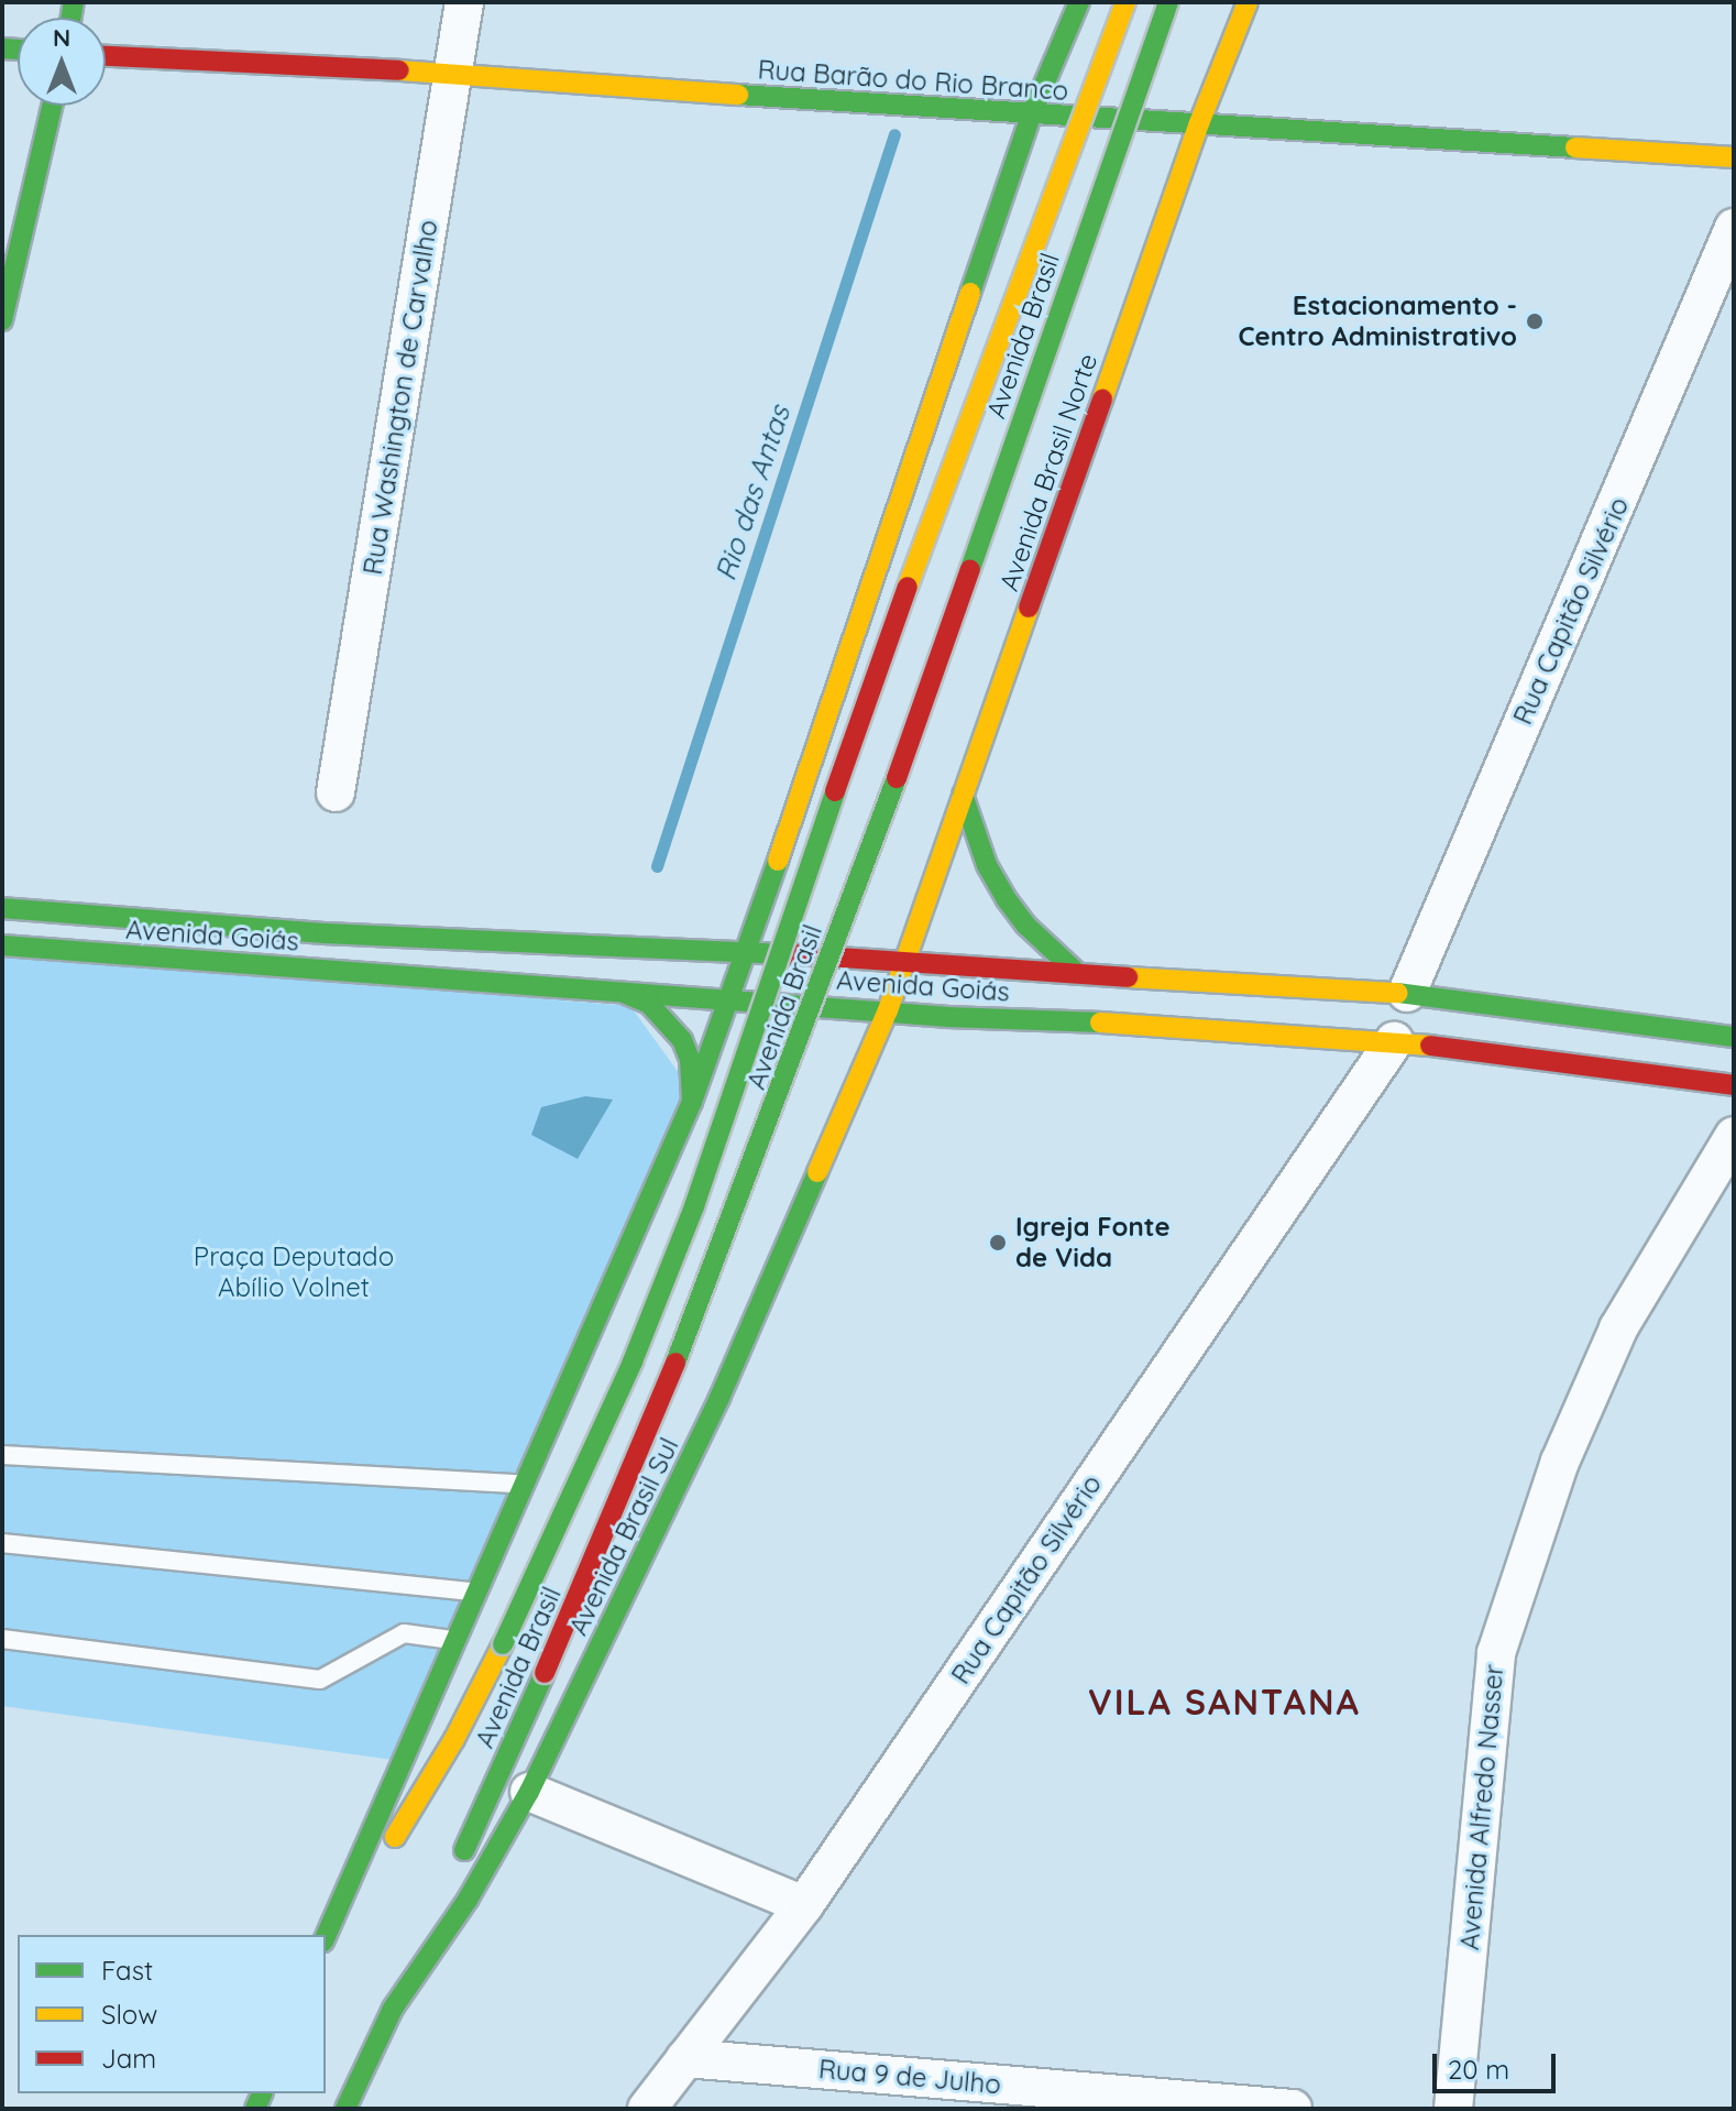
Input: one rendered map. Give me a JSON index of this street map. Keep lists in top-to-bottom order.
{
  "streets": {
    "main road": [
      "Rua Barão do Rio Branco",
      "Avenida Brasil",
      "Avenida Brasil Norte",
      "Avenida Goiás",
      "Avenida Brasil Sul"
    ],
    "street": [
      "Rua Washington de Carvalho",
      "Rua Capitão Silvério",
      "Avenida Alfredo Nasser",
      "Rua 9 de Julho"
    ]
  },
  "crossings": [
    ["Rua Barão do Rio Branco", "Rua Washington de Carvalho"],
    ["Rua Barão do Rio Branco", "Avenida Brasil Norte"],
    ["Avenida Brasil Norte", "Avenida Goiás"],
    ["Avenida Brasil Norte", "Avenida Brasil Sul"],
    ["Rua Capitão Silvério", "Avenida Goiás"],
    ["Rua Capitão Silvério", "Rua 9 de Julho"],
    ["Avenida Goiás", "Avenida Brasil Sul"]
  ],
  "districts": ["VILA SANTANA"],
  "water": ["Rio das Antas"],
  "parks": ["Praça Deputado Abílio Volnet"],
  "places": ["Estacionamento - Centro Administrativo", "Igreja Fonte de Vida"],
  "legend": ["Fast", "Slow", "Jam"],
  "scale_bar": "20 m",
  "north": "top"
}
